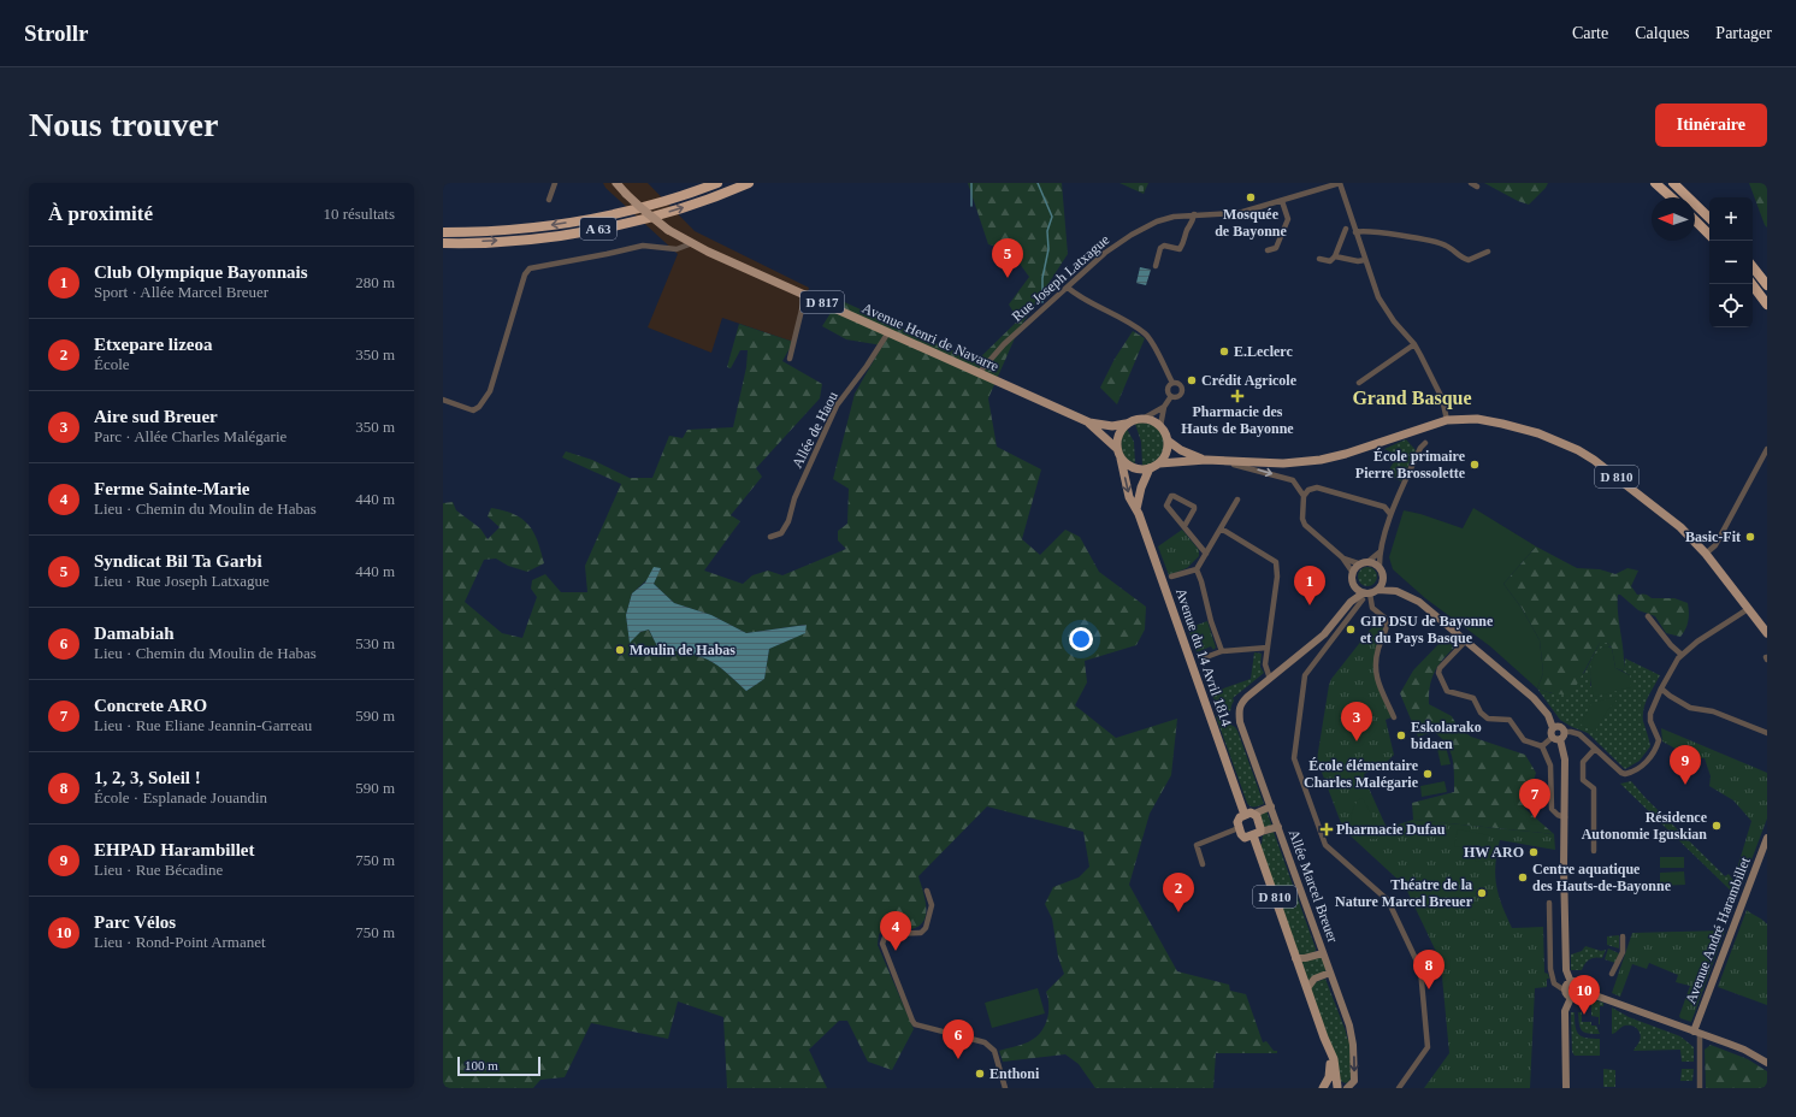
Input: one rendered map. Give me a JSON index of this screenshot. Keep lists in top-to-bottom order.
{
  "streets": {
    "highway": ["A 63"],
    "main road": [
      "D 817",
      "Avenue Henri de Navarre",
      "D 810",
      "Avenue du 14 Avril 1814"
    ],
    "street": [
      "Rue Joseph Latxague",
      "Allée de Haou",
      "Allée Marcel Breuer",
      "Avenue André Harambillet"
    ]
  },
  "crossings": [
    ["Rue Joseph Latxague", "Avenue Henri de Navarre"],
    ["Avenue Henri de Navarre", "Allée de Haou"],
    ["Avenue Henri de Navarre", "D 810"],
    ["Avenue Henri de Navarre", "Avenue du 14 Avril 1814"],
    ["D 810", "Avenue du 14 Avril 1814"],
    ["D 810", "Allée Marcel Breuer"],
    ["Avenue du 14 Avril 1814", "Allée Marcel Breuer"]
  ],
  "districts": ["Grand Basque"],
  "places": {
    "other": [
      "Mosquée de Bayonne",
      "E.Leclerc",
      "Crédit Agricole",
      "École primaire Pierre Brossolette",
      "Basic-Fit",
      "GIP DSU de Bayonne et du Pays Basque",
      "Moulin de Habas",
      "Eskolarako bidaen",
      "École élémentaire Charles Malégarie",
      "Résidence Autonomie Iguskian",
      "HW ARO",
      "Centre aquatique des Hauts-de-Bayonne",
      "Théatre de la Nature Marcel Breuer",
      "Enthoni"
    ],
    "health": ["Pharmacie des Hauts de Bayonne", "Pharmacie Dufau"]
  },
  "scale_bar": "100 m",
  "north": "left",
  "page": {
    "header": "Strollr",
    "nav": ["Carte", "Calques", "Partager"],
    "buttons": "Itinéraire",
    "title": "Nous trouver",
    "heading": ["À proximité", "10 résultats"],
    "map_buttons": ["+", "−"],
    "pins": [
      "5",
      "1",
      "3",
      "9",
      "7",
      "2",
      "4",
      "8",
      "10",
      "6"
    ],
    "list": [
      {
        "mark": "1",
        "name": "Club Olympique Bayonnais",
        "note": "Sport · Allée Marcel Breuer",
        "value": "280 m"
      },
      {
        "mark": "2",
        "name": "Etxepare lizeoa",
        "note": "École",
        "value": "350 m"
      },
      {
        "mark": "3",
        "name": "Aire sud Breuer",
        "note": "Parc · Allée Charles Malégarie",
        "value": "350 m"
      },
      {
        "mark": "4",
        "name": "Ferme Sainte-Marie",
        "note": "Lieu · Chemin du Moulin de Habas",
        "value": "440 m"
      },
      {
        "mark": "5",
        "name": "Syndicat Bil Ta Garbi",
        "note": "Lieu · Rue Joseph Latxague",
        "value": "440 m"
      },
      {
        "mark": "6",
        "name": "Damabiah",
        "note": "Lieu · Chemin du Moulin de Habas",
        "value": "530 m"
      },
      {
        "mark": "7",
        "name": "Concrete ARO",
        "note": "Lieu · Rue Eliane Jeannin-Garreau",
        "value": "590 m"
      },
      {
        "mark": "8",
        "name": "1, 2, 3, Soleil !",
        "note": "École · Esplanade Jouandin",
        "value": "590 m"
      },
      {
        "mark": "9",
        "name": "EHPAD Harambillet",
        "note": "Lieu · Rue Bécadine",
        "value": "750 m"
      },
      {
        "mark": "10",
        "name": "Parc Vélos",
        "note": "Lieu · Rond-Point Armanet",
        "value": "750 m"
      }
    ],
    "scale": "100 m"
  }
}
